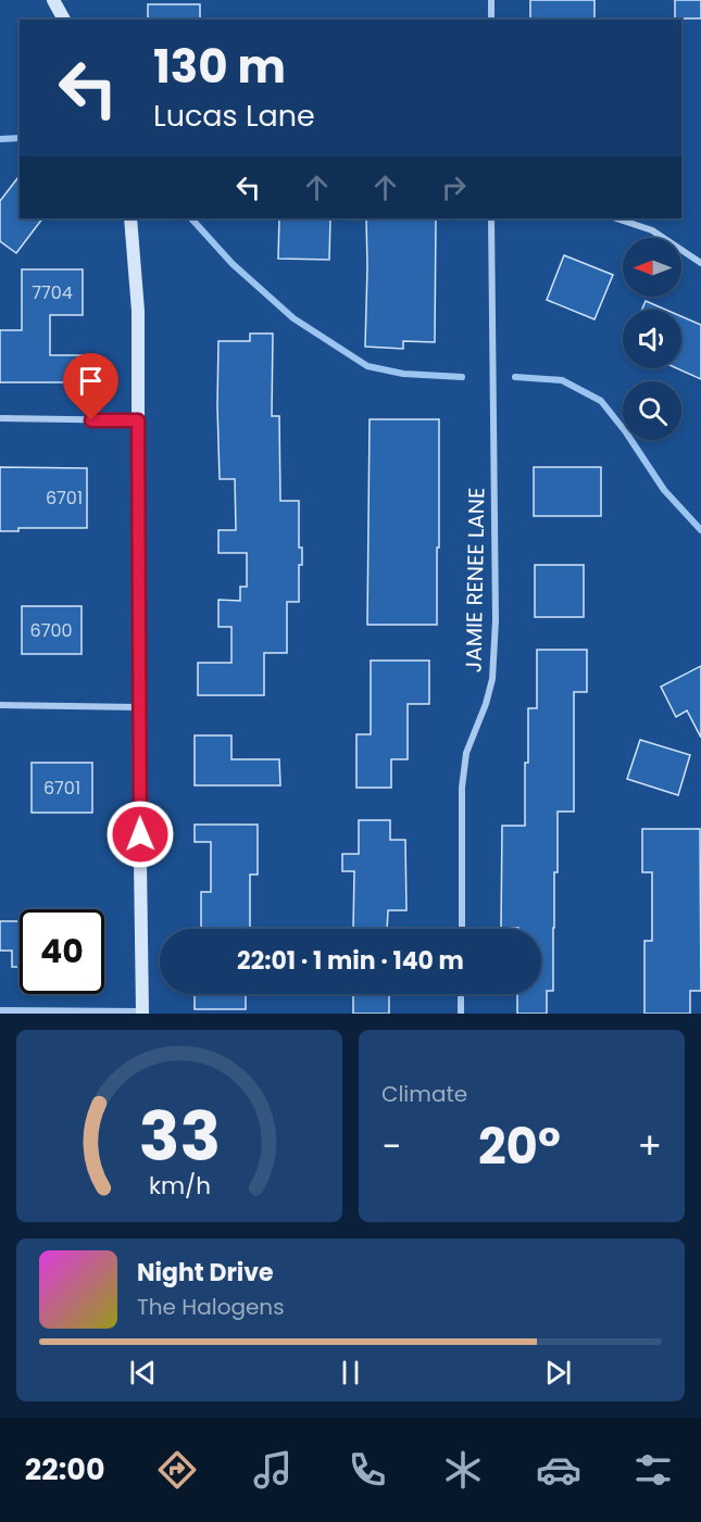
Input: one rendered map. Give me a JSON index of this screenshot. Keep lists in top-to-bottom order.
{
  "streets": {
    "street": ["JAMIE RENEE LANE"]
  },
  "house_numbers": [
    "7704",
    "6701",
    "6700",
    "6701"
  ],
  "north": "left",
  "page": {
    "turn": ["130 m", "Lucas Lane"],
    "limit": "40",
    "trip": "22:01 · 1 min · 140 m",
    "tile": "Climate",
    "heat": ["−", "20°", "+"],
    "song": ["Night Drive", "The Halogens"],
    "tabs": "22:00",
    "gauge": ["33", "km/h"]
  }
}
